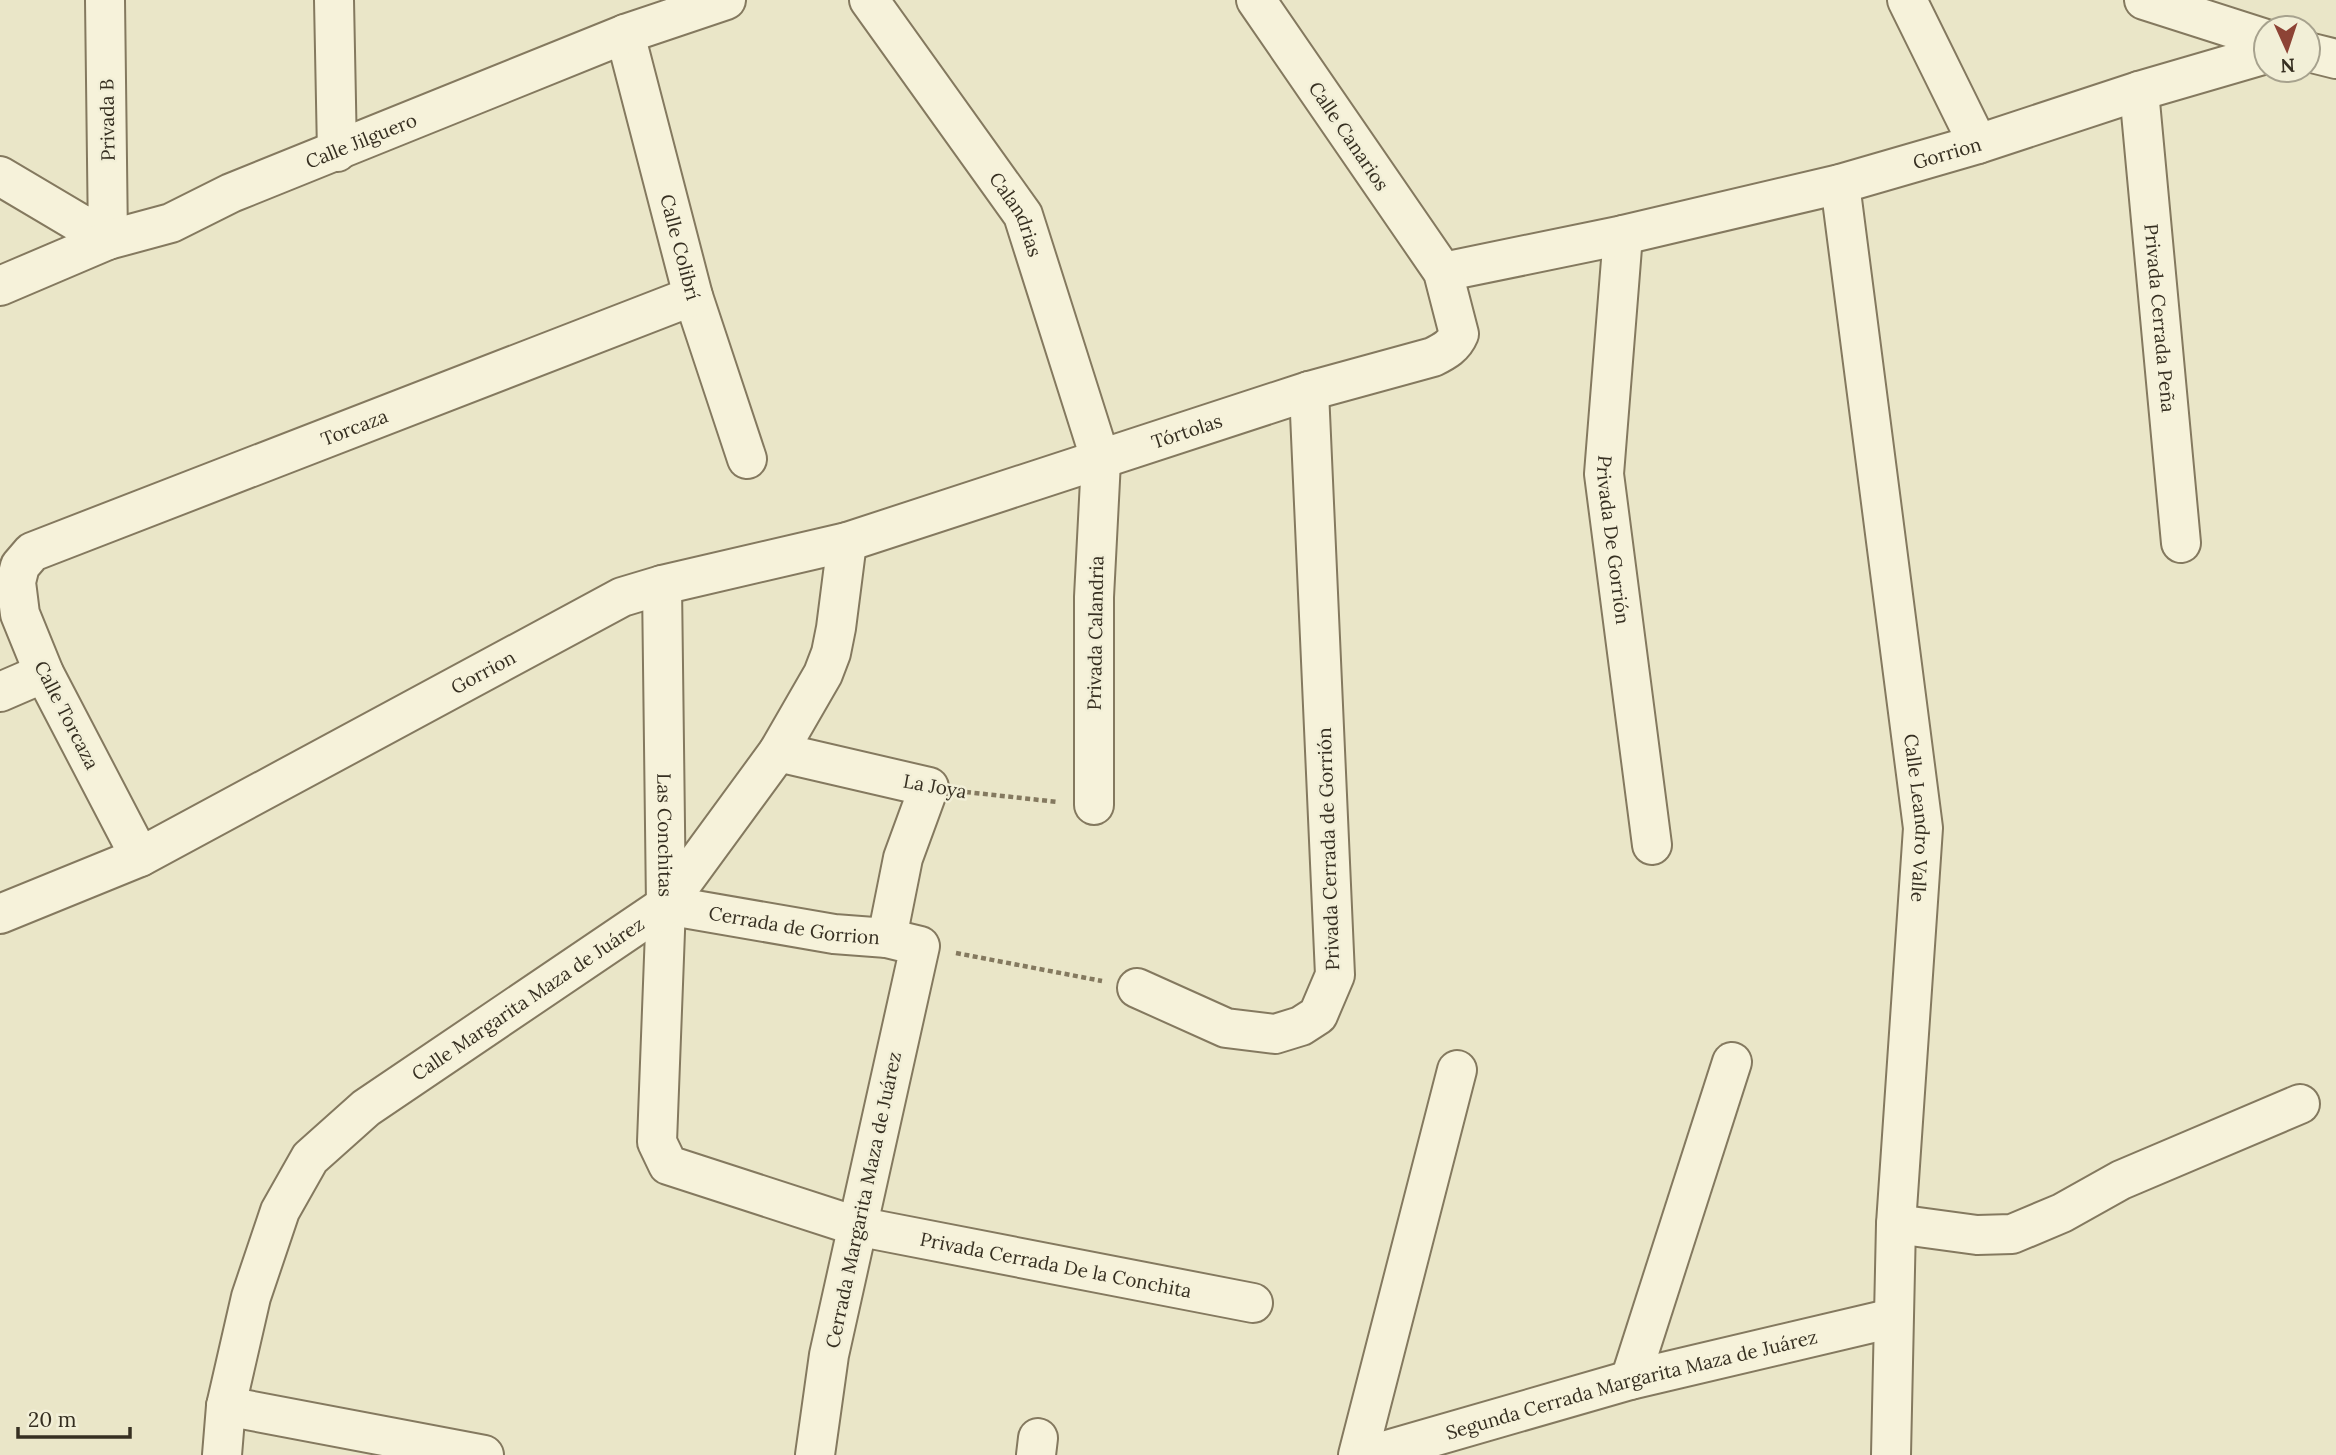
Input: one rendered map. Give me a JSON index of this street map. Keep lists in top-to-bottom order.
{
  "streets": {
    "street": [
      "Privada B",
      "Calle Canarios",
      "Calle Jilguero",
      "Gorrion",
      "Calandrias",
      "Calle Colibrí",
      "Privada Cerrada Peña",
      "Torcaza",
      "Tórtolas",
      "Privada De Gorrión",
      "Privada Calandria",
      "Calle Torcaza",
      "La Joya",
      "Calle Leandro Valle",
      "Las Conchitas",
      "Privada Cerrada de Gorrión",
      "Cerrada de Gorrion",
      "Calle Margarita Maza de Juárez",
      "Cerrada Margarita Maza de Juárez",
      "Privada Cerrada De la Conchita",
      "Segunda Cerrada Margarita Maza de Juárez"
    ]
  },
  "crossings": [
    ["Privada B", "Calle Jilguero"],
    ["Calle Canarios", "Gorrion"],
    ["Calle Canarios", "Tórtolas"],
    ["Calle Jilguero", "Calle Colibrí"],
    ["Gorrion", "Privada Cerrada Peña"],
    ["Gorrion", "Tórtolas"],
    ["Gorrion", "Privada De Gorrión"],
    ["Gorrion", "Calle Torcaza"],
    ["Gorrion", "Calle Leandro Valle"],
    ["Gorrion", "Las Conchitas"],
    ["Gorrion", "Calle Margarita Maza de Juárez"],
    ["Calandrias", "Tórtolas"],
    ["Calandrias", "Privada Calandria"],
    ["Calle Colibrí", "Torcaza"],
    ["Torcaza", "Calle Torcaza"],
    ["Tórtolas", "Privada Calandria"],
    ["Tórtolas", "Privada Cerrada de Gorrión"],
    ["Tórtolas", "Calle Margarita Maza de Juárez"],
    ["Privada Calandria", "La Joya"],
    ["La Joya", "Calle Margarita Maza de Juárez"],
    ["La Joya", "Cerrada Margarita Maza de Juárez"],
    ["Calle Leandro Valle", "Segunda Cerrada Margarita Maza de Juárez"],
    ["Las Conchitas", "Cerrada de Gorrion"],
    ["Las Conchitas", "Calle Margarita Maza de Juárez"],
    ["Las Conchitas", "Privada Cerrada De la Conchita"],
    ["Cerrada de Gorrion", "Calle Margarita Maza de Juárez"],
    ["Cerrada de Gorrion", "Cerrada Margarita Maza de Juárez"],
    ["Cerrada Margarita Maza de Juárez", "Privada Cerrada De la Conchita"]
  ],
  "scale_bar": "20 m",
  "north": "bottom"
}
